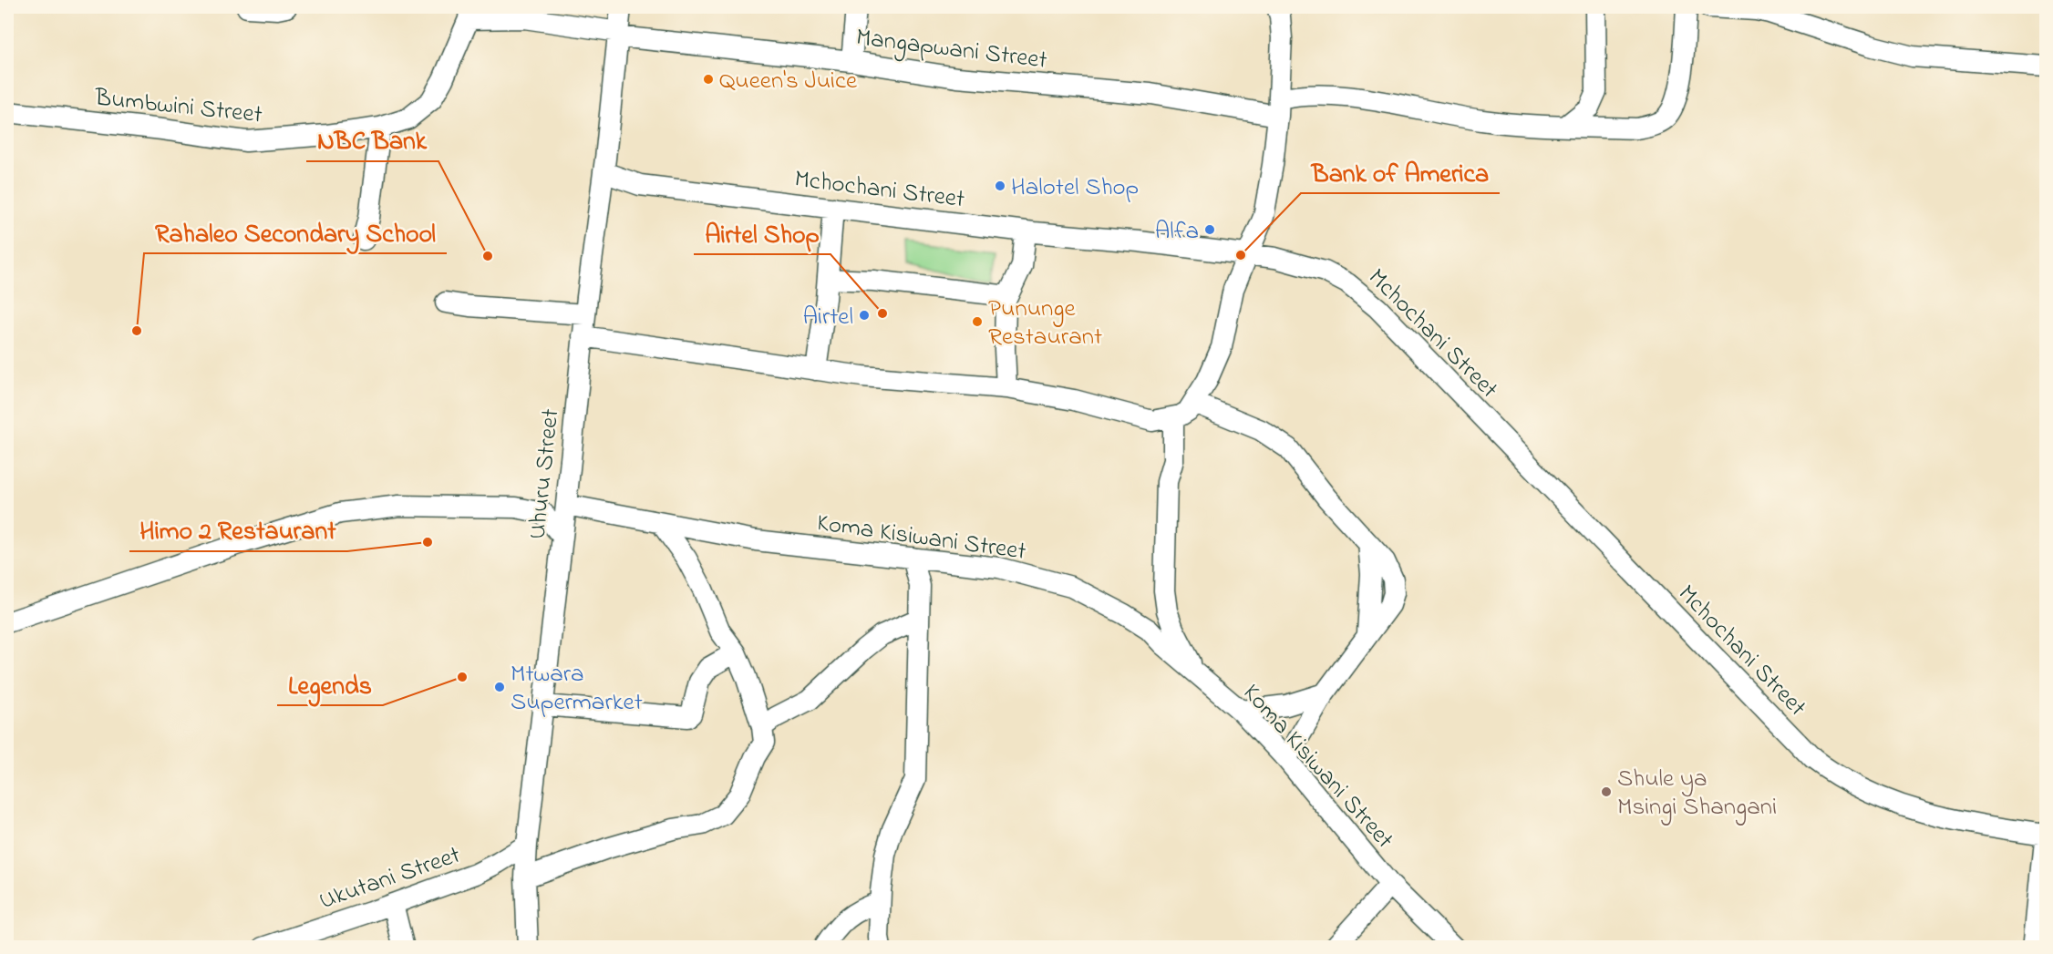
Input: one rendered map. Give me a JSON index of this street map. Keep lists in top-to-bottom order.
{
  "streets": {
    "street": [
      "Mangapwani Street",
      "Bumbwini Street",
      "Mchochani Street",
      "Uhuru Street",
      "Koma Kisiwani Street",
      "Ukutani Street"
    ]
  },
  "crossings": [
    ["Mangapwani Street", "Bumbwini Street"],
    ["Mangapwani Street", "Uhuru Street"],
    ["Mchochani Street", "Uhuru Street"],
    ["Uhuru Street", "Koma Kisiwani Street"],
    ["Uhuru Street", "Ukutani Street"]
  ],
  "places": [
    "Queen's Juice",
    "Halotel Shop",
    "Alfa",
    "Bank of America",
    "NBC Bank",
    "Airtel Shop",
    "Airtel",
    "Pununge Restaurant",
    "Rahaleo Secondary School",
    "Himo 2 Restaurant",
    "Legends",
    "Mtwara Supermarket",
    "Shule ya Msingi Shangani"
  ]
}
